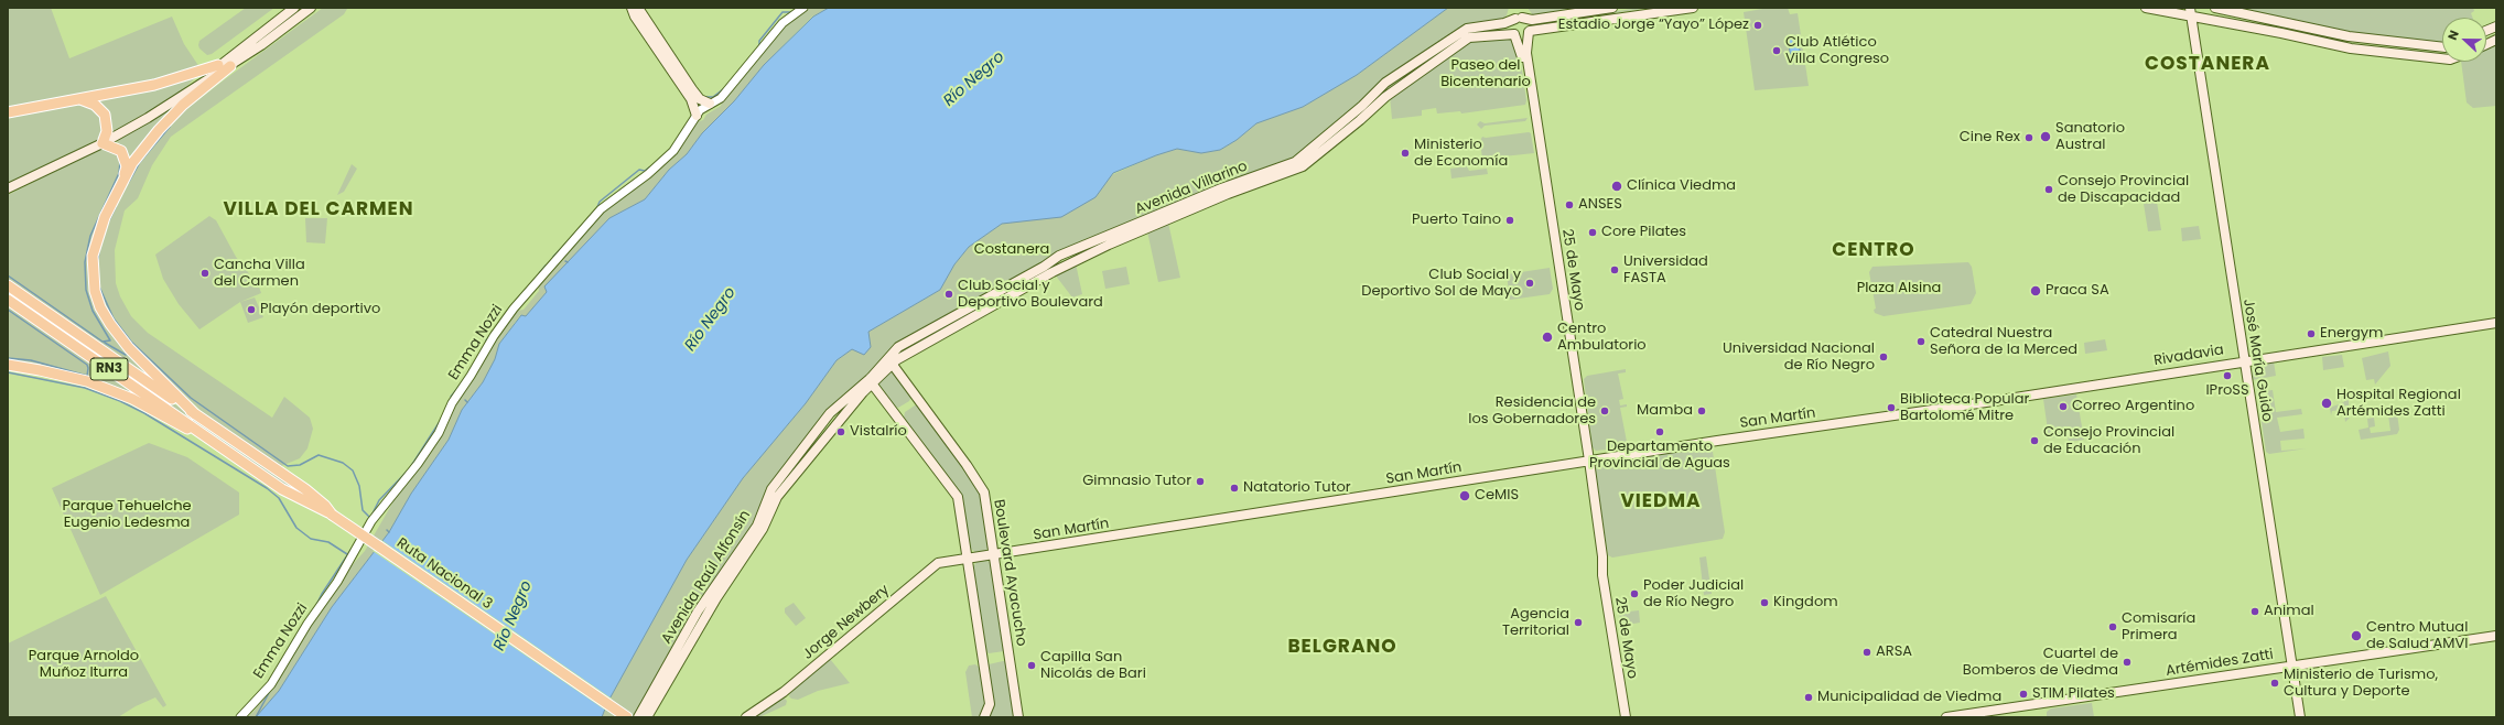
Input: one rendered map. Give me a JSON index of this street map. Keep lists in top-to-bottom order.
{
  "streets": {
    "highway": ["RN3", "Ruta Nacional 3"],
    "main road": [
      "Avenida Villarino",
      "25 de Mayo",
      "Rivadavia",
      "José María Guido",
      "San Martín",
      "Boulevard Ayacucho",
      "Avenida Raúl Alfonsín",
      "Jorge Newbery",
      "Artémides Zatti"
    ],
    "street": ["Emma Nozzi"]
  },
  "crossings": [
    ["Avenida Villarino", "25 de Mayo"],
    ["Avenida Villarino", "Boulevard Ayacucho"],
    ["Avenida Villarino", "Avenida Raúl Alfonsín"],
    ["25 de Mayo", "San Martín"],
    ["Rivadavia", "José María Guido"],
    ["Rivadavia", "San Martín"],
    ["José María Guido", "Artémides Zatti"],
    ["RN3", "Ruta Nacional 3"],
    ["San Martín", "Boulevard Ayacucho"],
    ["San Martín", "Jorge Newbery"]
  ],
  "districts": [
    "COSTANERA",
    "VILLA DEL CARMEN",
    "CENTRO",
    "VIEDMA",
    "BELGRANO"
  ],
  "water": ["Río Negro"],
  "parks": [
    "Paseo del Bicentenario",
    "Costanera",
    "Plaza Alsina",
    "Parque Tehuelche Eugenio Ledesma",
    "Parque Arnoldo Muñoz Iturra"
  ],
  "places": [
    "Estadio Jorge “Yayo” López",
    "Club Atlético Villa Congreso",
    "Sanatorio Austral",
    "Cine Rex",
    "Ministerio de Economía",
    "Clínica Viedma",
    "Consejo Provincial de Discapacidad",
    "ANSES",
    "Puerto Taino",
    "Core Pilates",
    "Universidad FASTA",
    "Cancha Villa del Carmen",
    "Club Social y Deportivo Sol de Mayo",
    "Praca SA",
    "Club Social y Deportivo Boulevard",
    "Playón deportivo",
    "Energym",
    "Centro Ambulatorio",
    "Catedral Nuestra Señora de la Merced",
    "Universidad Nacional de Río Negro",
    "IProSS",
    "Hospital Regional Artémides Zatti",
    "Correo Argentino",
    "Biblioteca Popular Bartolomé Mitre",
    "Residencia de los Gobernadores",
    "Mamba",
    "Vistalrío",
    "Departamento Provincial de Aguas",
    "Consejo Provincial de Educación",
    "Gimnasio Tutor",
    "Natatorio Tutor",
    "CeMIS",
    "Poder Judicial de Río Negro",
    "Kingdom",
    "Animal",
    "Agencia Territorial",
    "Comisaría Primera",
    "Centro Mutual de Salud AMVI",
    "ARSA",
    "Cuartel de Bomberos de Viedma",
    "Capilla San Nicolás de Bari",
    "Ministerio de Turismo, Cultura y Deporte",
    "STIM Pilates",
    "Municipalidad de Viedma"
  ],
  "north": "left"
}
